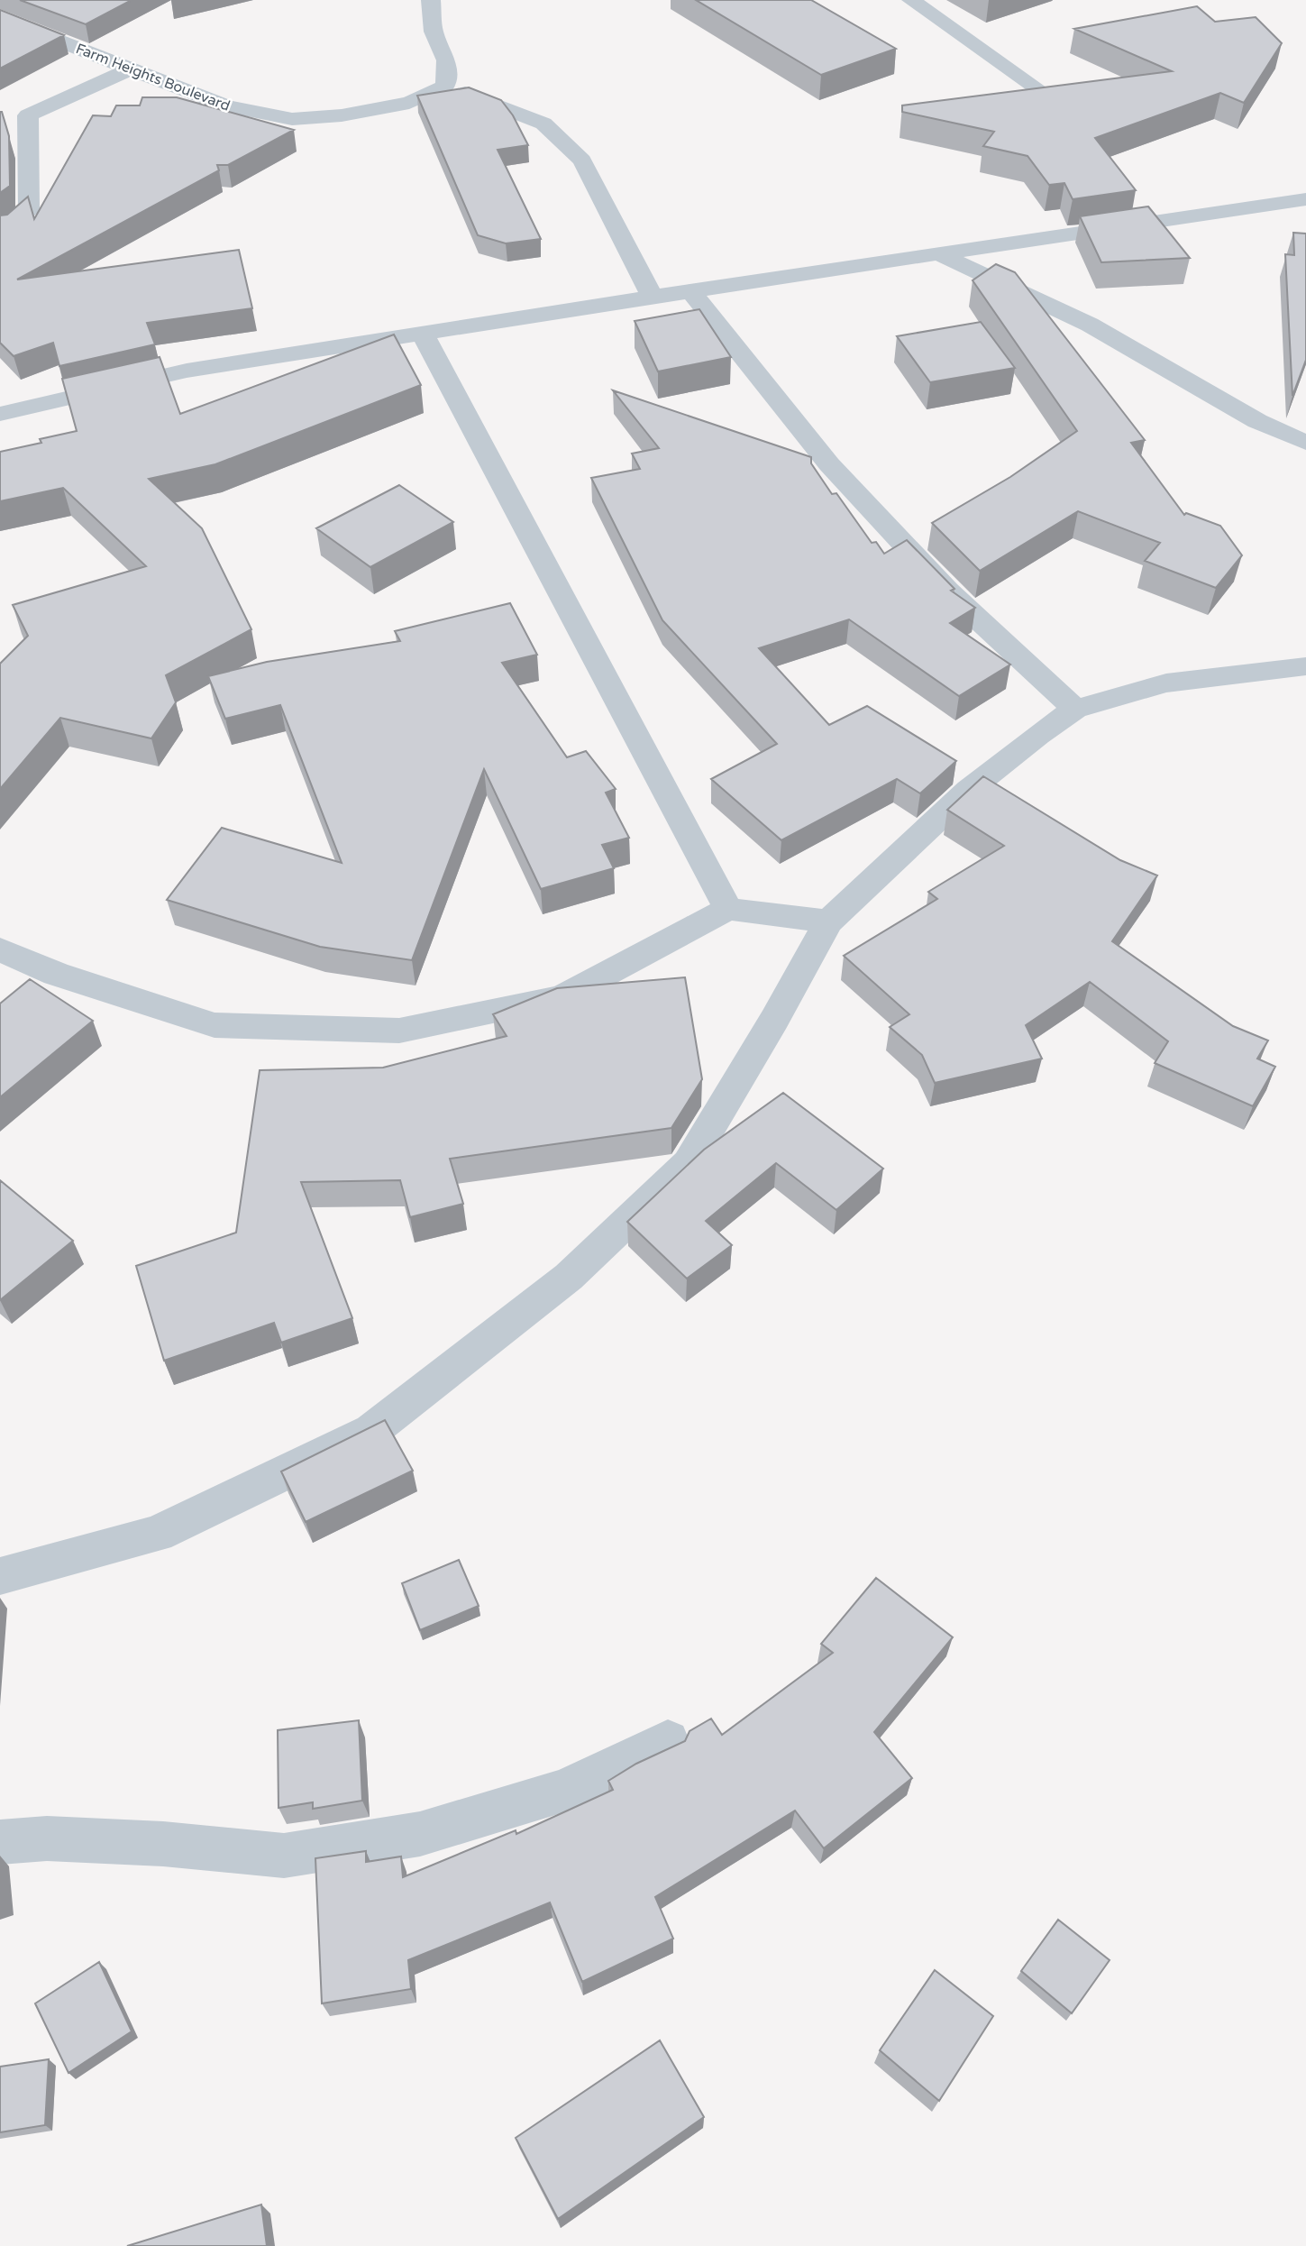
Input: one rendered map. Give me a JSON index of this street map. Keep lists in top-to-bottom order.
{
  "streets": {
    "street": ["Farm Heights Boulevard"]
  }
}
